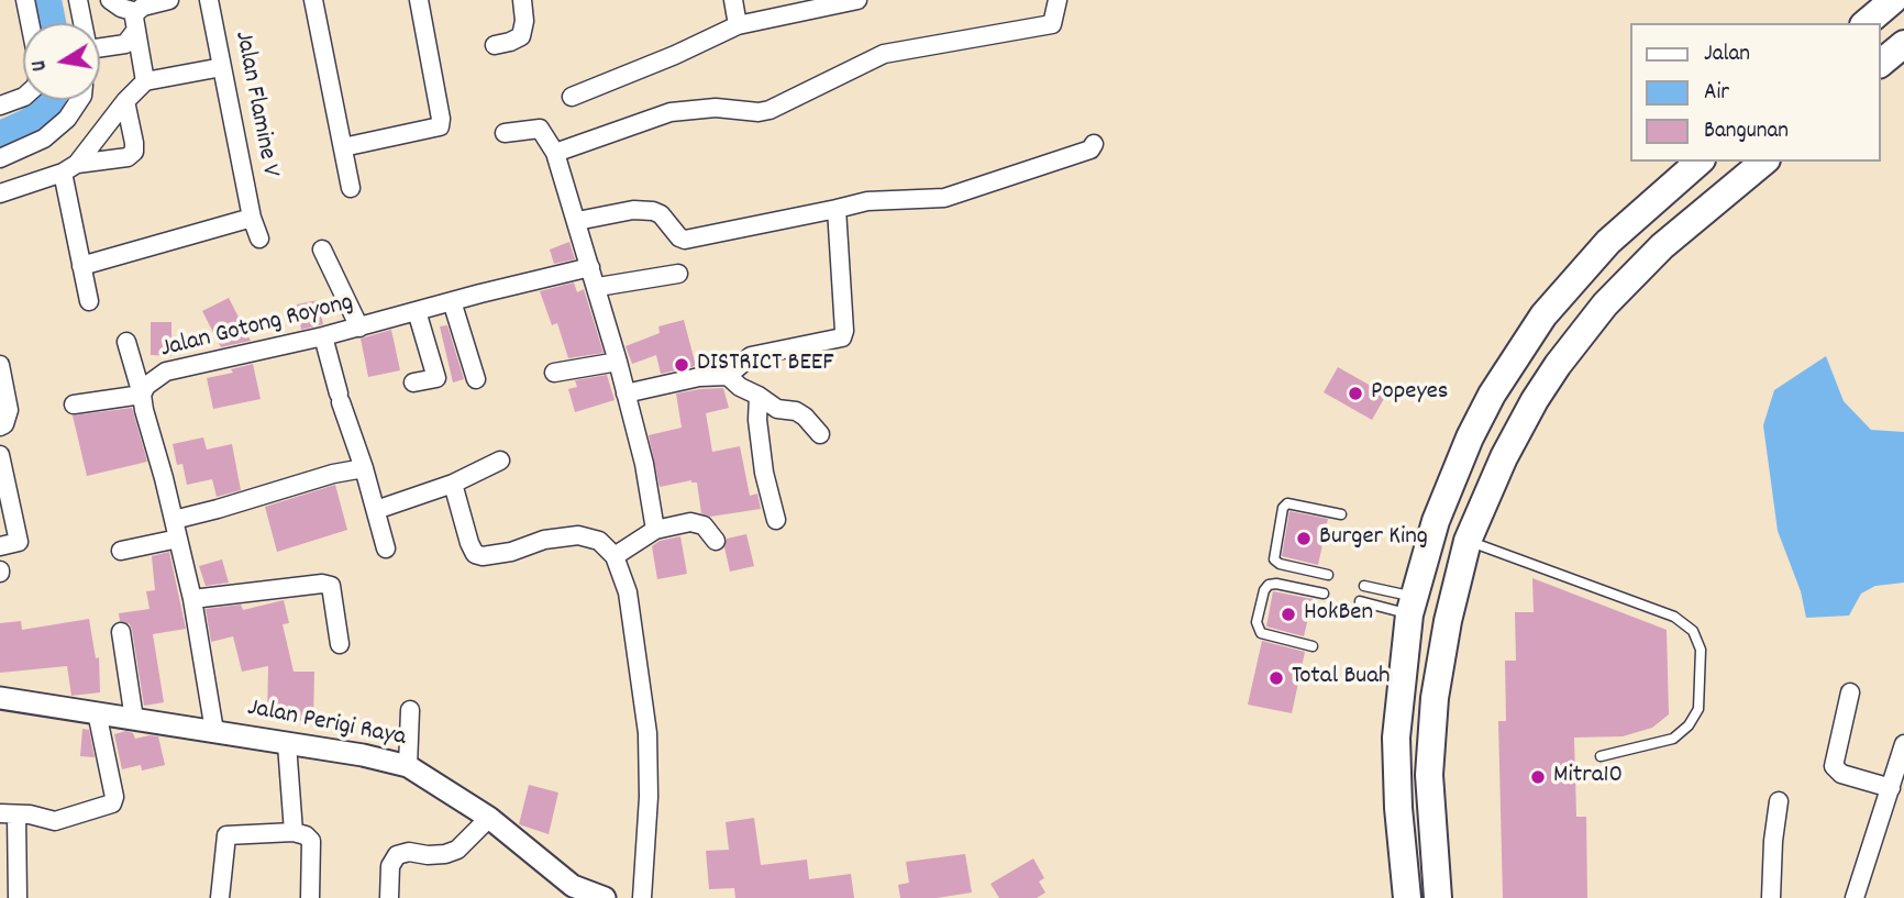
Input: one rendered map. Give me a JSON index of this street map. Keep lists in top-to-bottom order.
{
  "streets": {
    "street": ["Jalan Flamine V", "Jalan Gotong Royong", "Jalan Perigi Raya"]
  },
  "crossings": [
    ["Jalan Gotong Royong", "Jalan Perigi Raya"]
  ],
  "places": [
    "DISTRICT BEEF",
    "Popeyes",
    "Burger King",
    "HokBen",
    "Total Buah",
    "Mitra10"
  ],
  "legend": ["Jalan", "Air", "Bangunan"],
  "north": "left"
}
